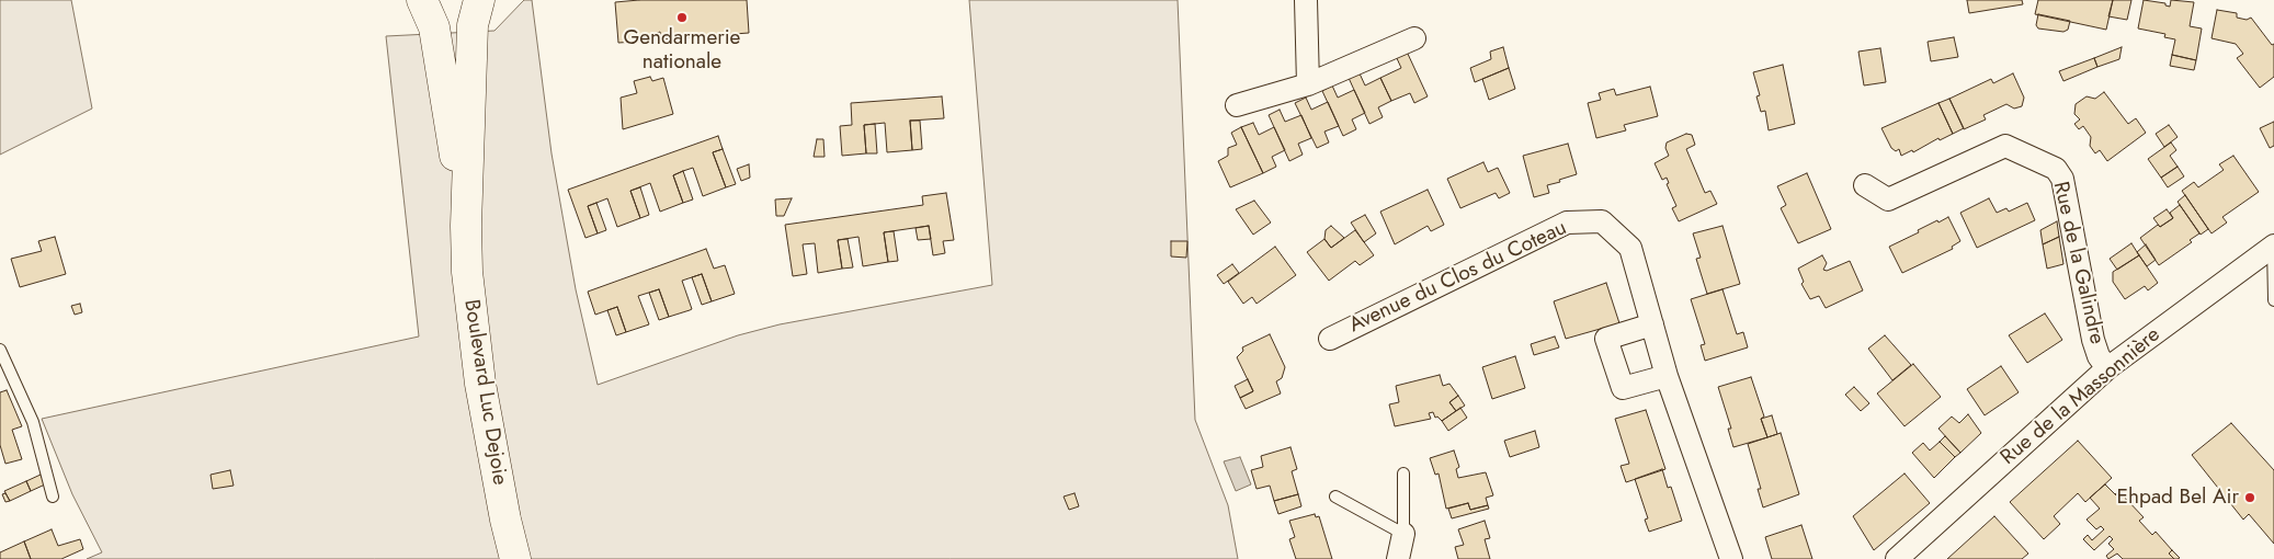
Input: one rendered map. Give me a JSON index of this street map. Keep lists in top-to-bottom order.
{
  "streets": {
    "main road": ["Boulevard Luc Dejoie"],
    "street": ["Rue de la Galindre", "Avenue du Clos du Coteau", "Rue de la Massonnière"]
  },
  "crossings": [
    ["Rue de la Galindre", "Rue de la Massonnière"]
  ],
  "places": ["Gendarmerie nationale", "Ehpad Bel Air"]
}
